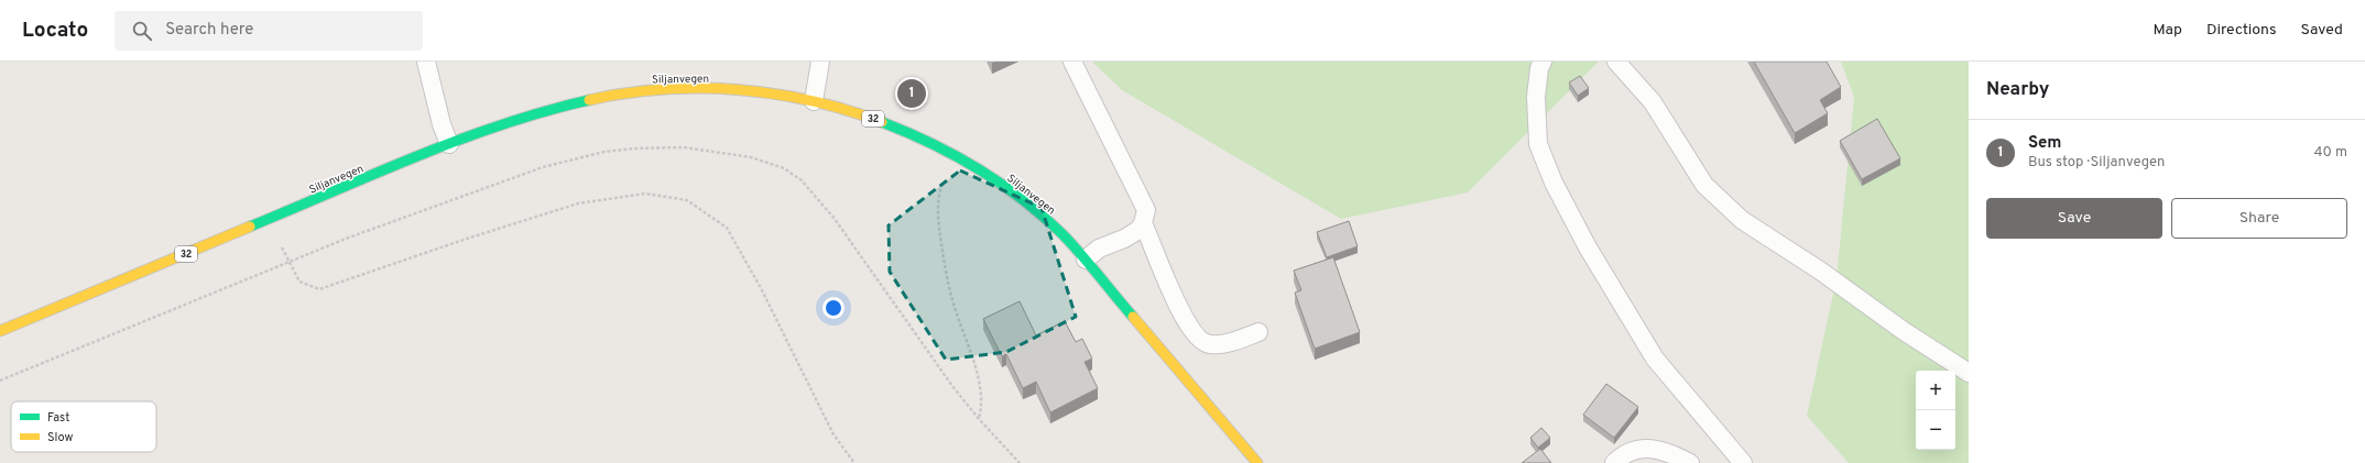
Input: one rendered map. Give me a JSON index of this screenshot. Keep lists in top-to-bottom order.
{
  "streets": {
    "main road": ["Siljanvegen", "32"]
  },
  "legend": ["Fast", "Slow"],
  "page": {
    "header": "Locato",
    "search": "Search here",
    "nav": ["Map", "Directions", "Saved"],
    "heading": "Nearby",
    "pins": "1",
    "list": [
      {
        "mark": "1",
        "name": "Sem",
        "note": "Bus stop · Siljanvegen",
        "value": "40 m"
      }
    ],
    "buttons": ["Save", "Share"],
    "map_buttons": ["+", "−"]
  }
}
